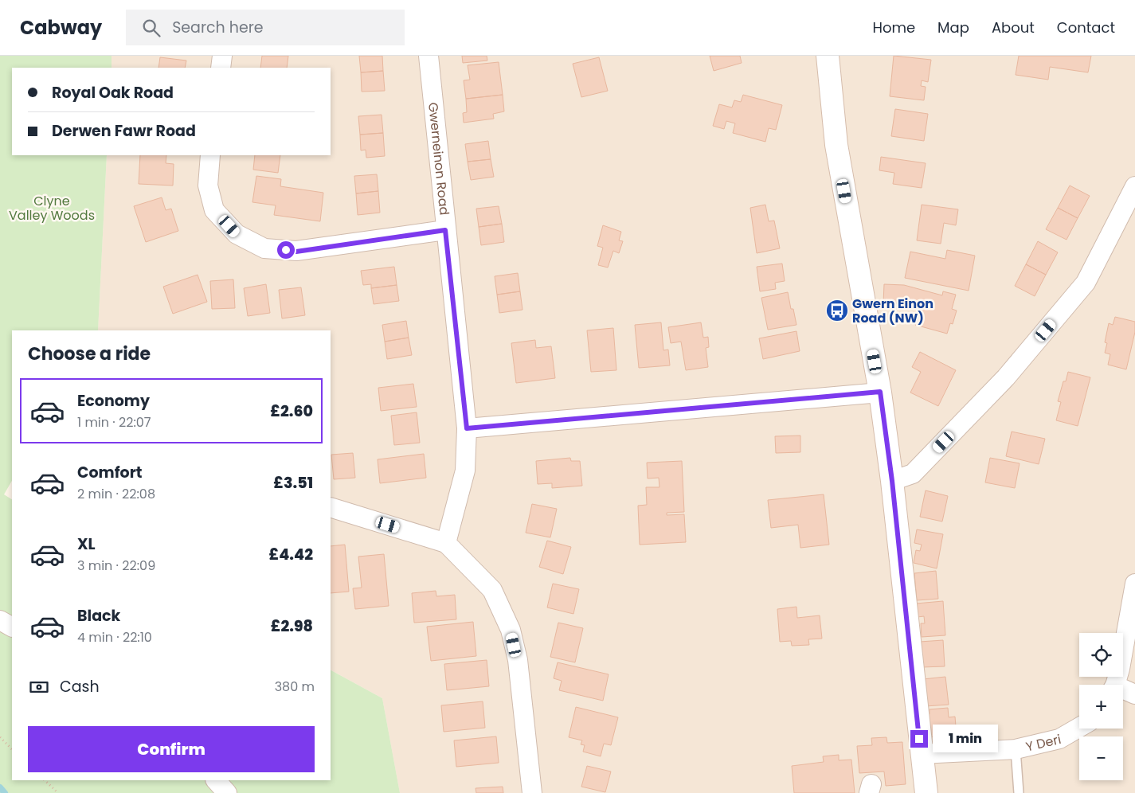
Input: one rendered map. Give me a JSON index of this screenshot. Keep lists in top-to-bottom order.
{
  "streets": {
    "street": ["Gwerneinon Road", "Y Deri"]
  },
  "parks": ["Clyne Valley Woods"],
  "places": {
    "bus stop": ["Gwern Einon Road (NW)"]
  },
  "page": {
    "header": "Cabway",
    "search": "Search here",
    "nav": [
      "Home",
      "Map",
      "About",
      "Contact"
    ],
    "banner": ["Royal Oak Road", "Derwen Fawr Road"],
    "heading": "Choose a ride",
    "list": [
      {
        "name": "Economy",
        "note": "1 min · 22:07",
        "value": "£2.60"
      },
      {
        "name": "Comfort",
        "note": "2 min · 22:08",
        "value": "£3.51"
      },
      {
        "name": "XL",
        "note": "3 min · 22:09",
        "value": "£4.42"
      },
      {
        "name": "Black",
        "note": "4 min · 22:10",
        "value": "£2.98"
      }
    ],
    "map_buttons": ["+", "−"],
    "pay": ["Cash", "380 m"],
    "buttons": "Confirm",
    "bubble": "1 min"
  }
}
